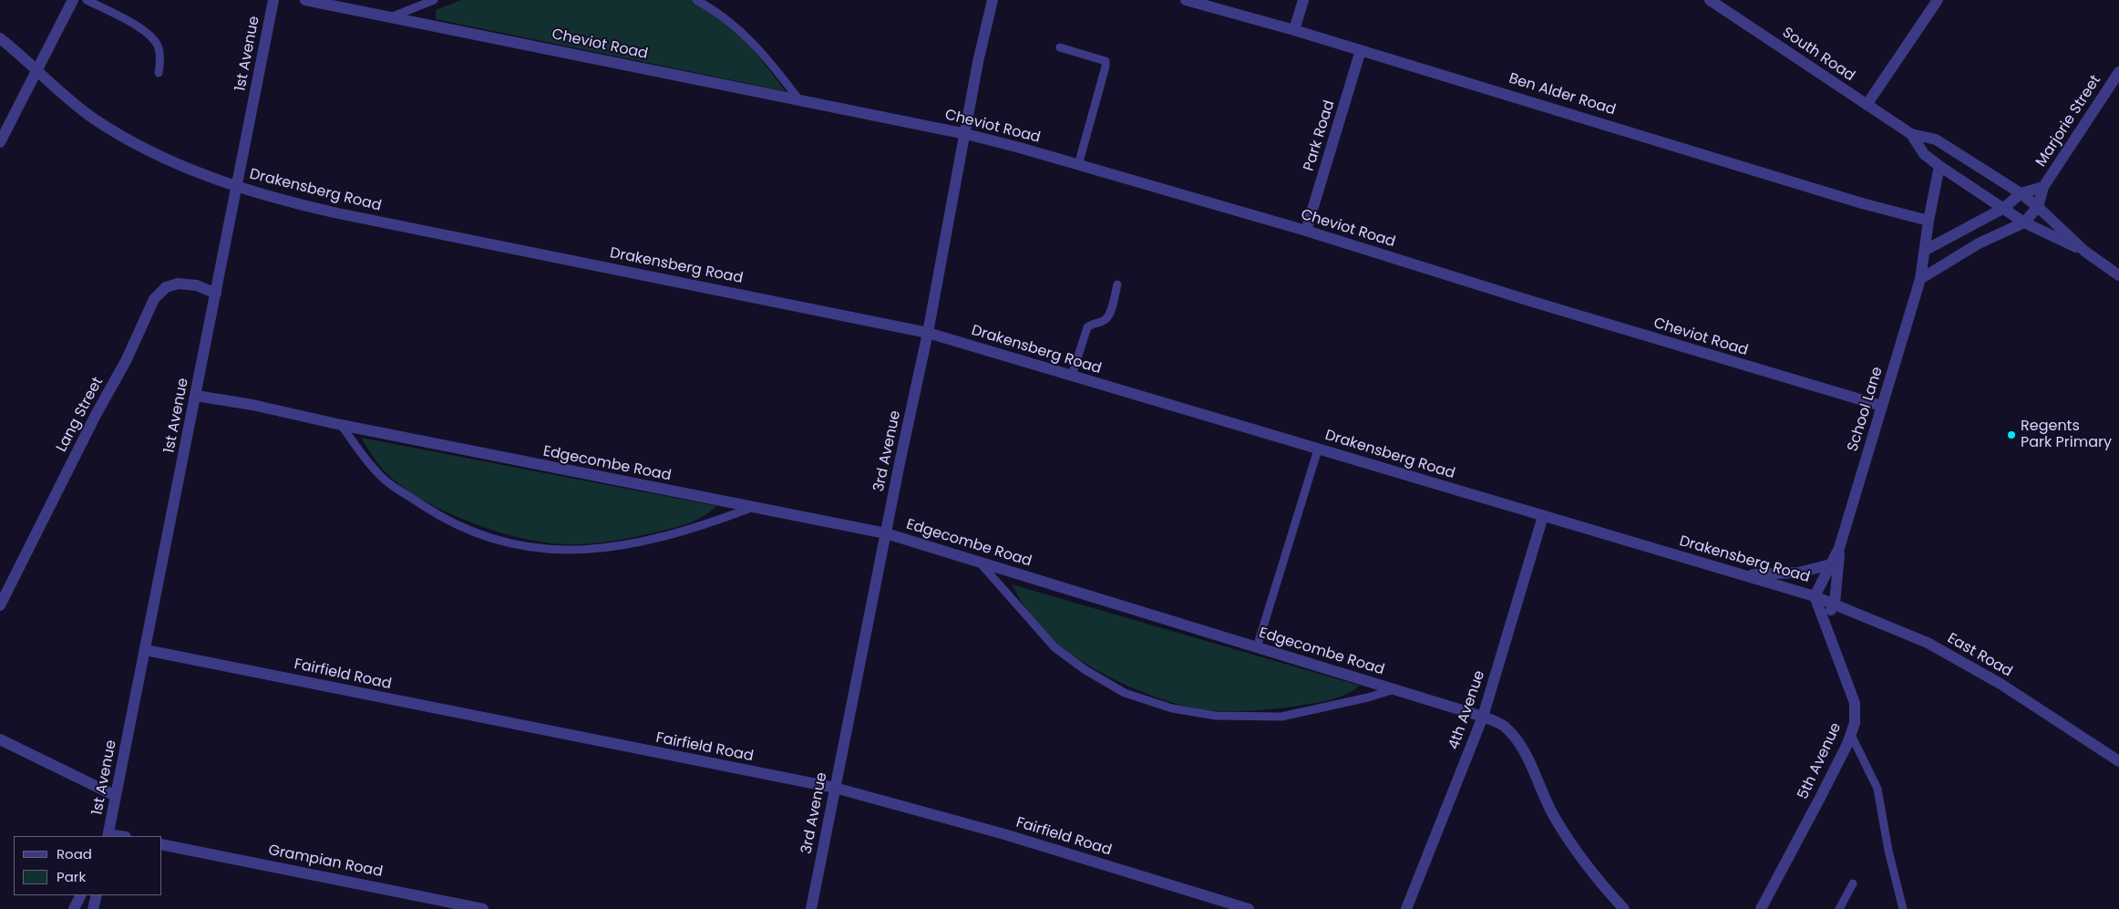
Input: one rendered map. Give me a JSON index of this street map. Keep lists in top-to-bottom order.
{
  "streets": {
    "street": [
      "Cheviot Road",
      "1st Avenue",
      "South Road",
      "Ben Alder Road",
      "Marjorie Street",
      "Park Road",
      "Drakensberg Road",
      "School Lane",
      "Lang Street",
      "3rd Avenue",
      "Edgecombe Road",
      "East Road",
      "Fairfield Road",
      "4th Avenue",
      "5th Avenue",
      "Grampian Road"
    ]
  },
  "crossings": [
    ["Cheviot Road", "Park Road"],
    ["Cheviot Road", "School Lane"],
    ["Cheviot Road", "3rd Avenue"],
    ["1st Avenue", "Drakensberg Road"],
    ["1st Avenue", "Lang Street"],
    ["1st Avenue", "Edgecombe Road"],
    ["1st Avenue", "Fairfield Road"],
    ["South Road", "Marjorie Street"],
    ["South Road", "School Lane"],
    ["Ben Alder Road", "Park Road"],
    ["Ben Alder Road", "School Lane"],
    ["Drakensberg Road", "School Lane"],
    ["Drakensberg Road", "3rd Avenue"],
    ["Drakensberg Road", "East Road"],
    ["Drakensberg Road", "4th Avenue"],
    ["Drakensberg Road", "5th Avenue"],
    ["School Lane", "East Road"],
    ["School Lane", "5th Avenue"],
    ["3rd Avenue", "Edgecombe Road"],
    ["3rd Avenue", "Fairfield Road"],
    ["Edgecombe Road", "4th Avenue"],
    ["East Road", "5th Avenue"]
  ],
  "places": ["Regents Park Primary"],
  "legend": ["Road", "Park"]
}
